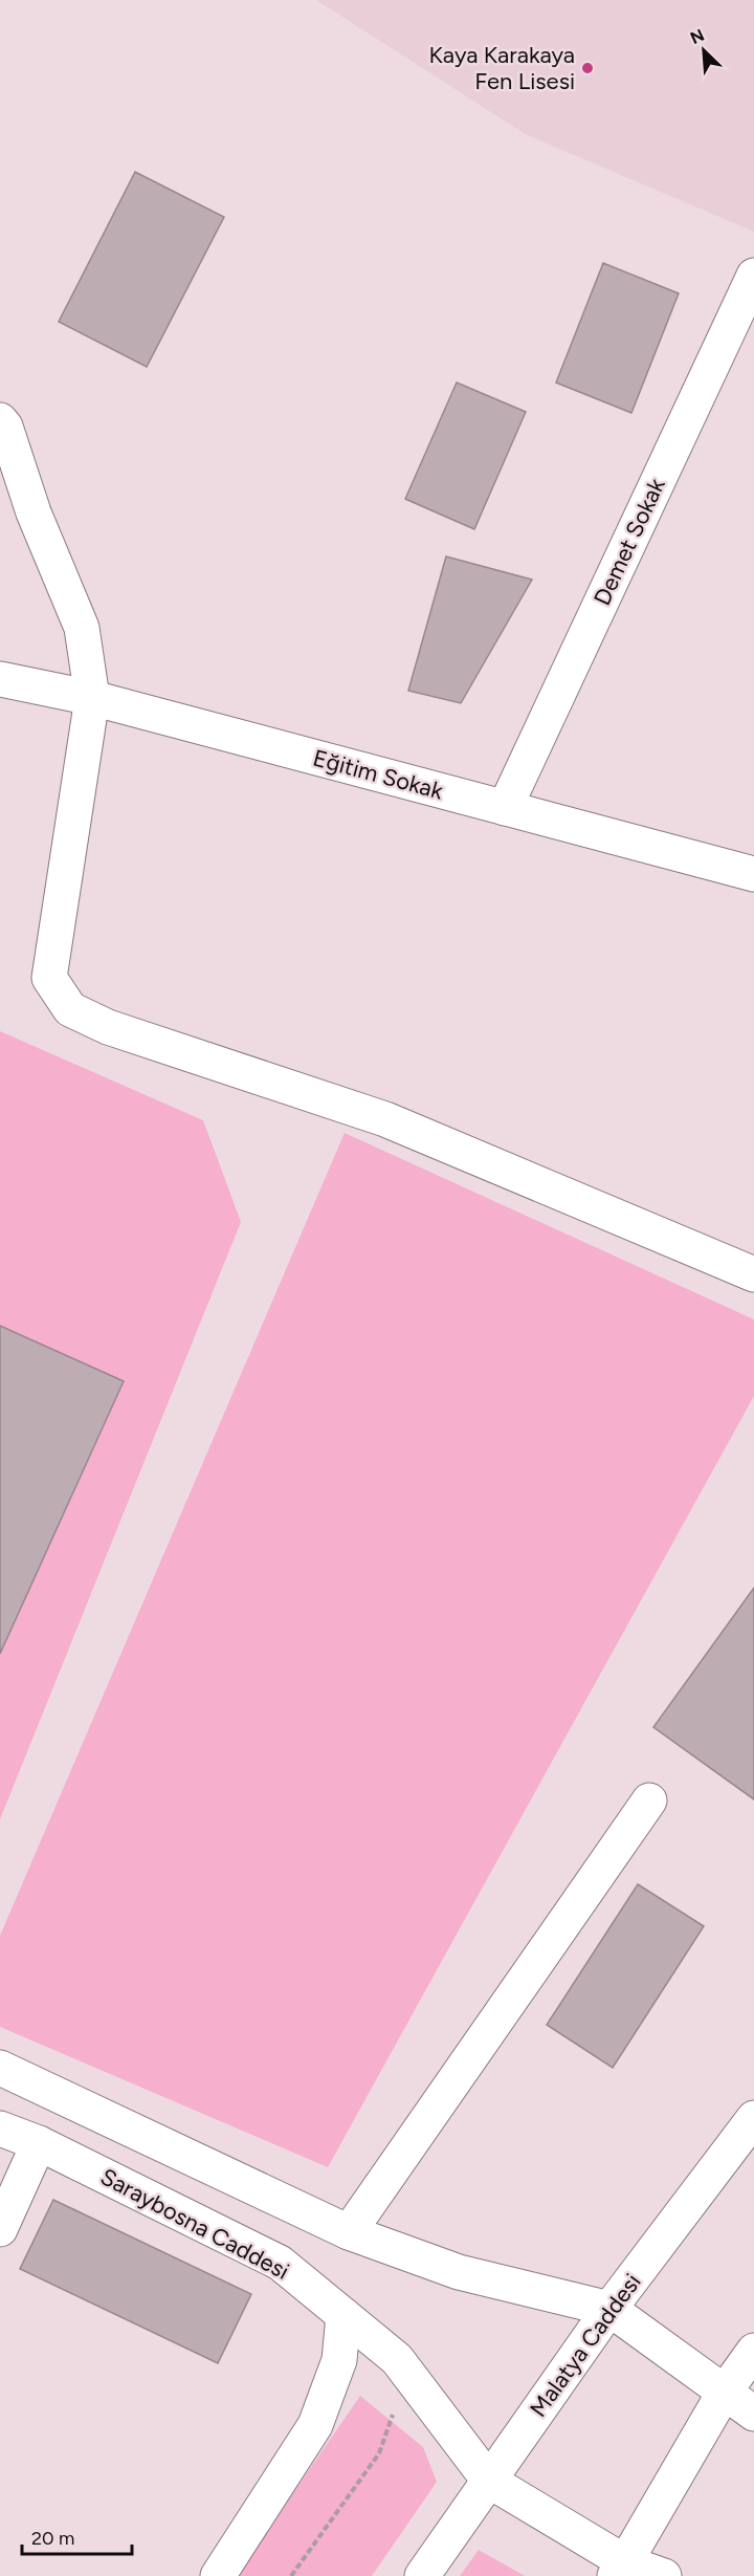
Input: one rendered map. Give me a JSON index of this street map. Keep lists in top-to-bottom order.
{
  "streets": {
    "main road": [
      "Demet Sokak",
      "Eğitim Sokak",
      "Saraybosna Caddesi",
      "Malatya Caddesi"
    ]
  },
  "crossings": [
    ["Demet Sokak", "Eğitim Sokak"],
    ["Saraybosna Caddesi", "Malatya Caddesi"]
  ],
  "places": ["Kaya Karakaya Fen Lisesi"],
  "scale_bar": "20 m",
  "north": "top left"
}
